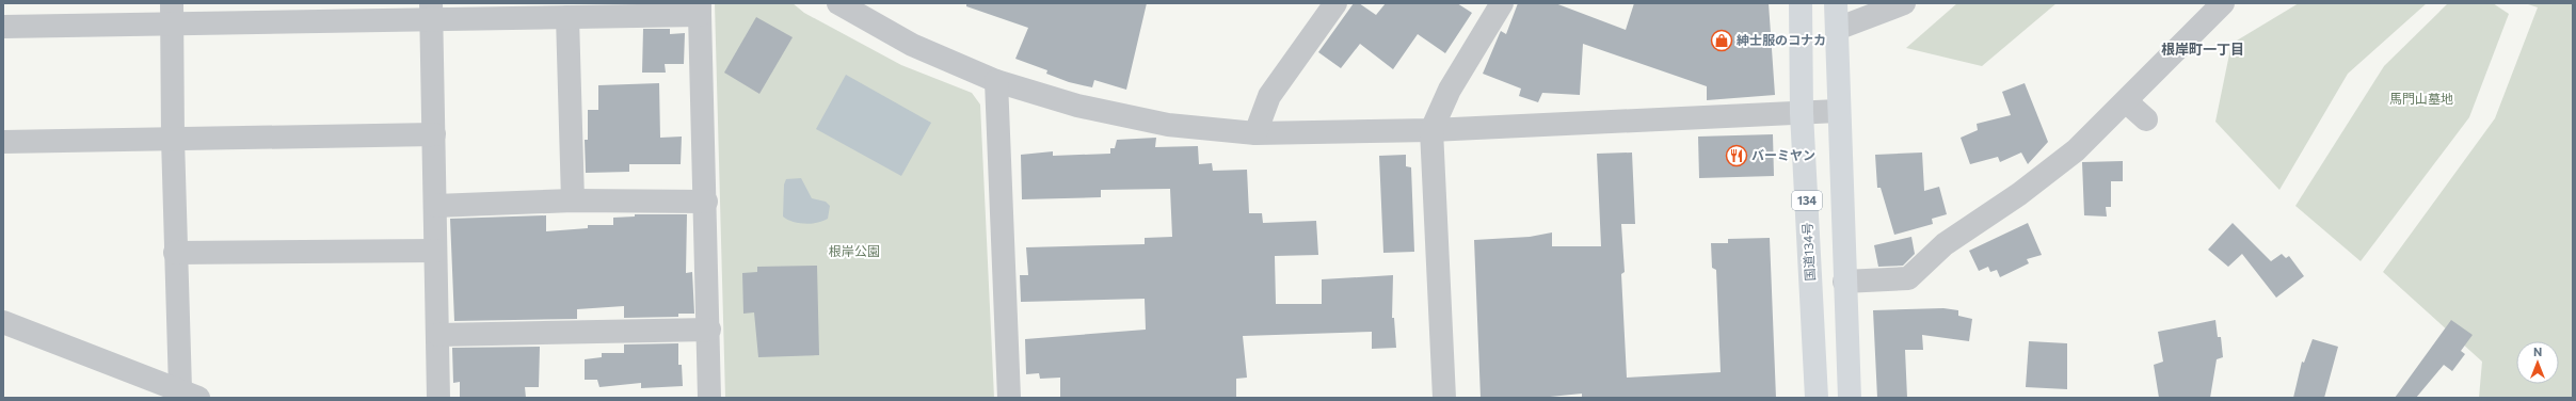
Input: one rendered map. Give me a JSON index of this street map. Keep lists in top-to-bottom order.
{
  "streets": {
    "highway": ["134", "国道134号"]
  },
  "districts": ["根岸町一丁目"],
  "parks": ["馬門山墓地", "根岸公園"],
  "places": {
    "shop": ["紳士服のコナカ"],
    "restaurant": ["バーミヤン"]
  },
  "north": "top"
}
